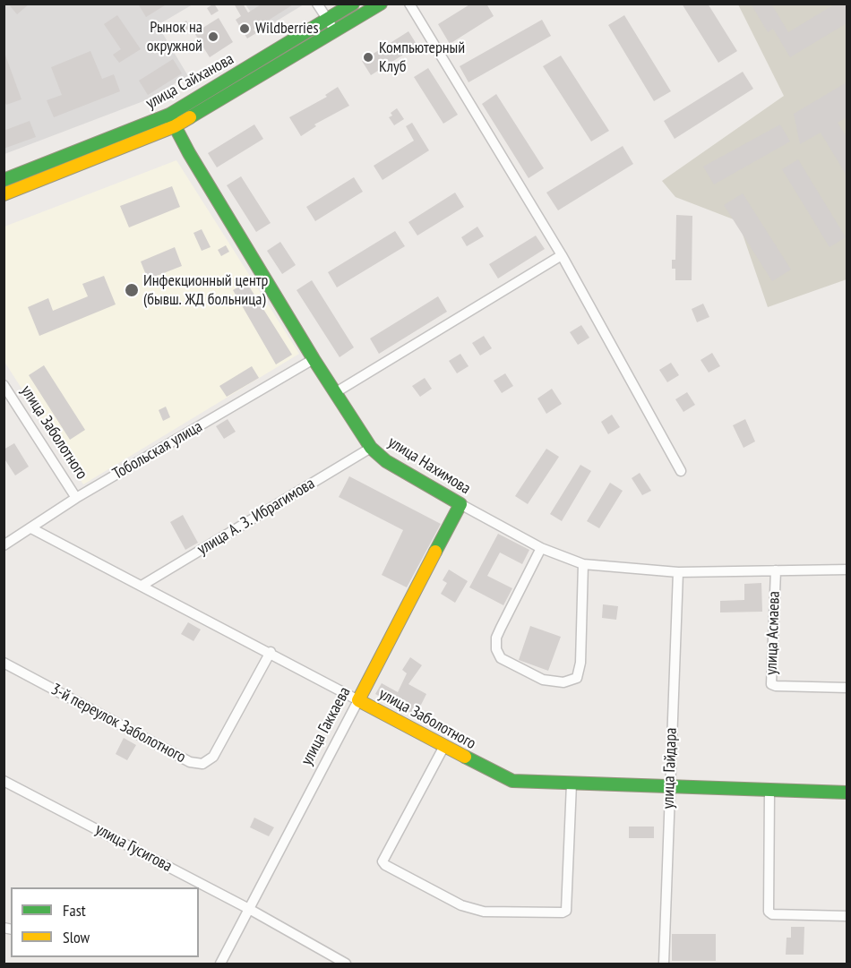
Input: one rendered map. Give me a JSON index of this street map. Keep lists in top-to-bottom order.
{
  "streets": {
    "street": [
      "улица Сайханова",
      "улица Заболотного",
      "Тобольская улица",
      "улица Нахимова",
      "улица А. З. Ибрагимова",
      "улица Асмаева",
      "3-й переулок Заболотного",
      "улица Гаккаева",
      "улица Гайдара",
      "улица Гусигова"
    ]
  },
  "crossings": [
    ["улица Сайханова", "улица Нахимова"],
    ["улица Заболотного", "Тобольская улица"],
    ["улица Заболотного", "улица А. З. Ибрагимова"],
    ["улица Заболотного", "3-й переулок Заболотного"],
    ["улица Заболотного", "улица Гаккаева"],
    ["улица Заболотного", "улица Гайдара"],
    ["Тобольская улица", "улица Нахимова"],
    ["улица Нахимова", "улица А. З. Ибрагимова"],
    ["улица Нахимова", "улица Асмаева"],
    ["улица Нахимова", "улица Гаккаева"],
    ["улица Нахимова", "улица Гайдара"],
    ["улица Гаккаева", "улица Гусигова"]
  ],
  "places": [
    "Wildberries",
    "Рынок на окружной",
    "Компьютерный Клуб",
    "Инфекционный центр (бывш. ЖД больница)"
  ],
  "legend": ["Fast", "Slow"]
}
